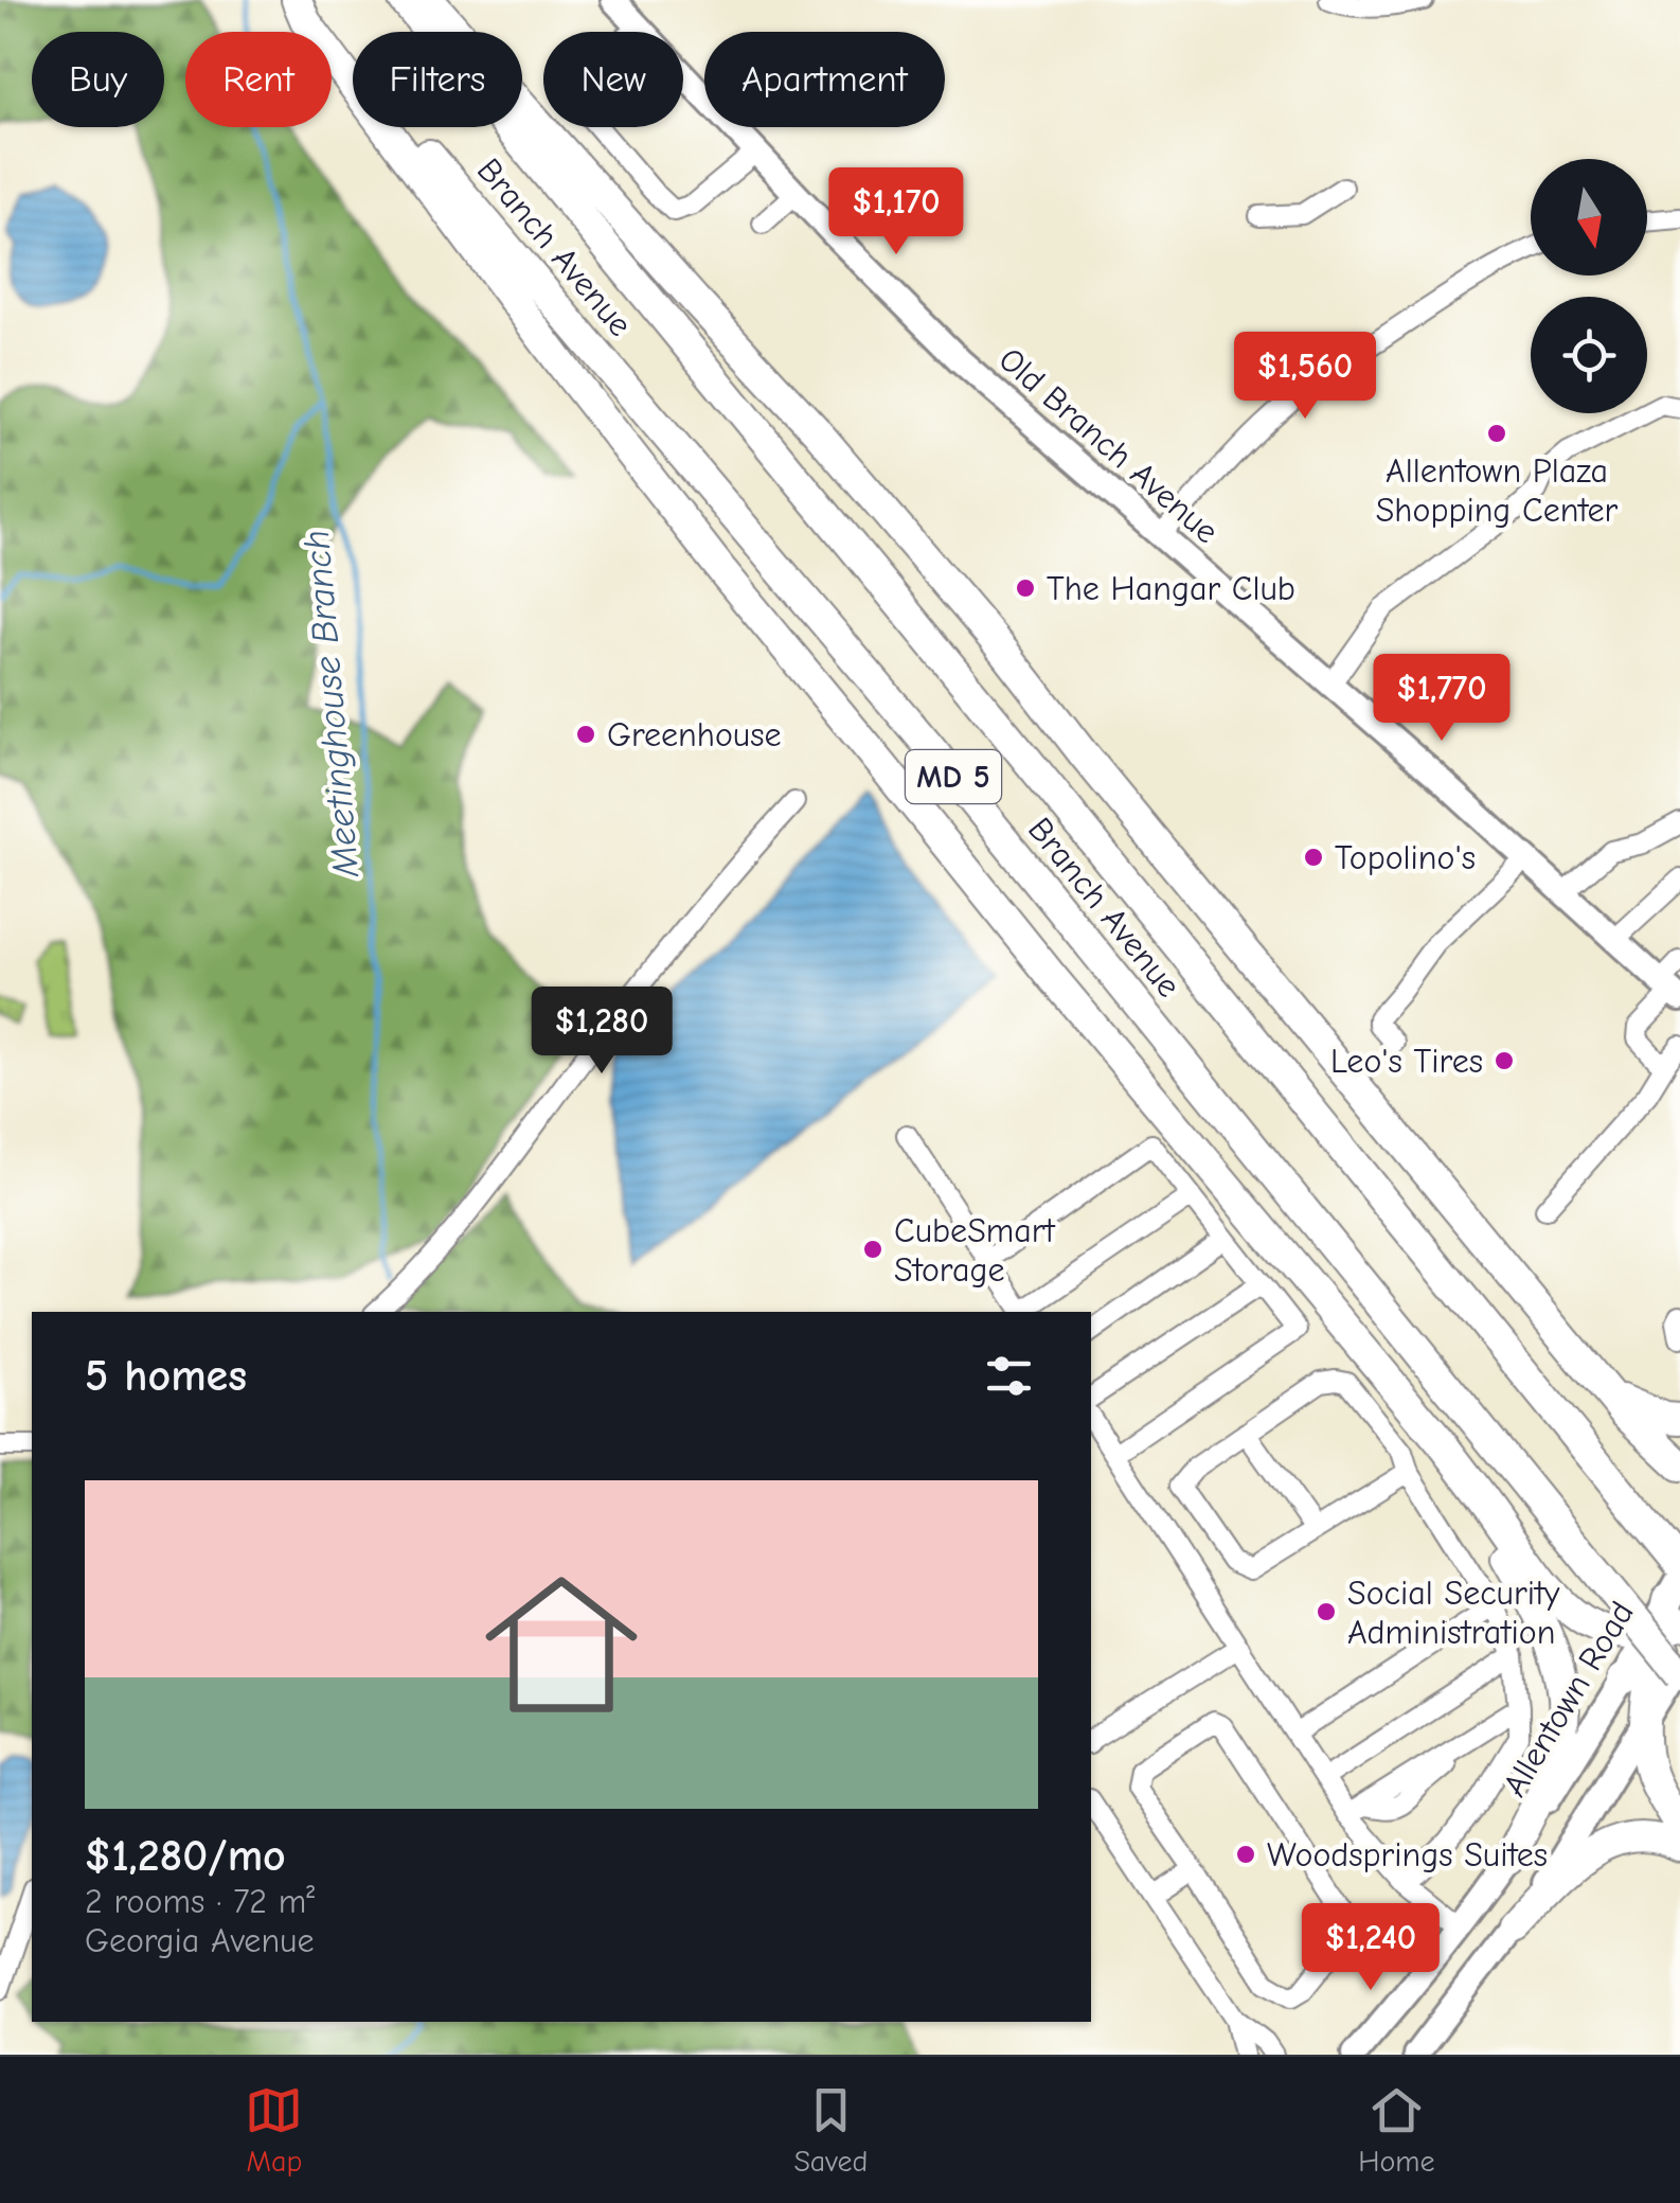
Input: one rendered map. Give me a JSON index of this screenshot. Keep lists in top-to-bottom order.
{
  "streets": {
    "highway": ["Branch Avenue", "MD 5"],
    "main road": ["Old Branch Avenue", "Allentown Road"]
  },
  "water": ["Meetinghouse Branch"],
  "places": [
    "Allentown Plaza Shopping Center",
    "The Hangar Club",
    "Greenhouse",
    "Topolino's",
    "Leo's Tires",
    "CubeSmart Storage",
    "Social Security Administration",
    "Woodsprings Suites"
  ],
  "north": "bottom",
  "page": {
    "chip": [
      "Buy",
      "Rent",
      "Filters",
      "New",
      "Apartment"
    ],
    "price": [
      "$1,170",
      "$1,560",
      "$1,770",
      "$1,280",
      "$1,240"
    ],
    "heading": "5 homes",
    "list": [
      {
        "name": "$1,280/mo",
        "note": "2 rooms · 72 m² · Georgia Avenue"
      }
    ],
    "tabs": ["Map", "Saved", "Home"]
  }
}
